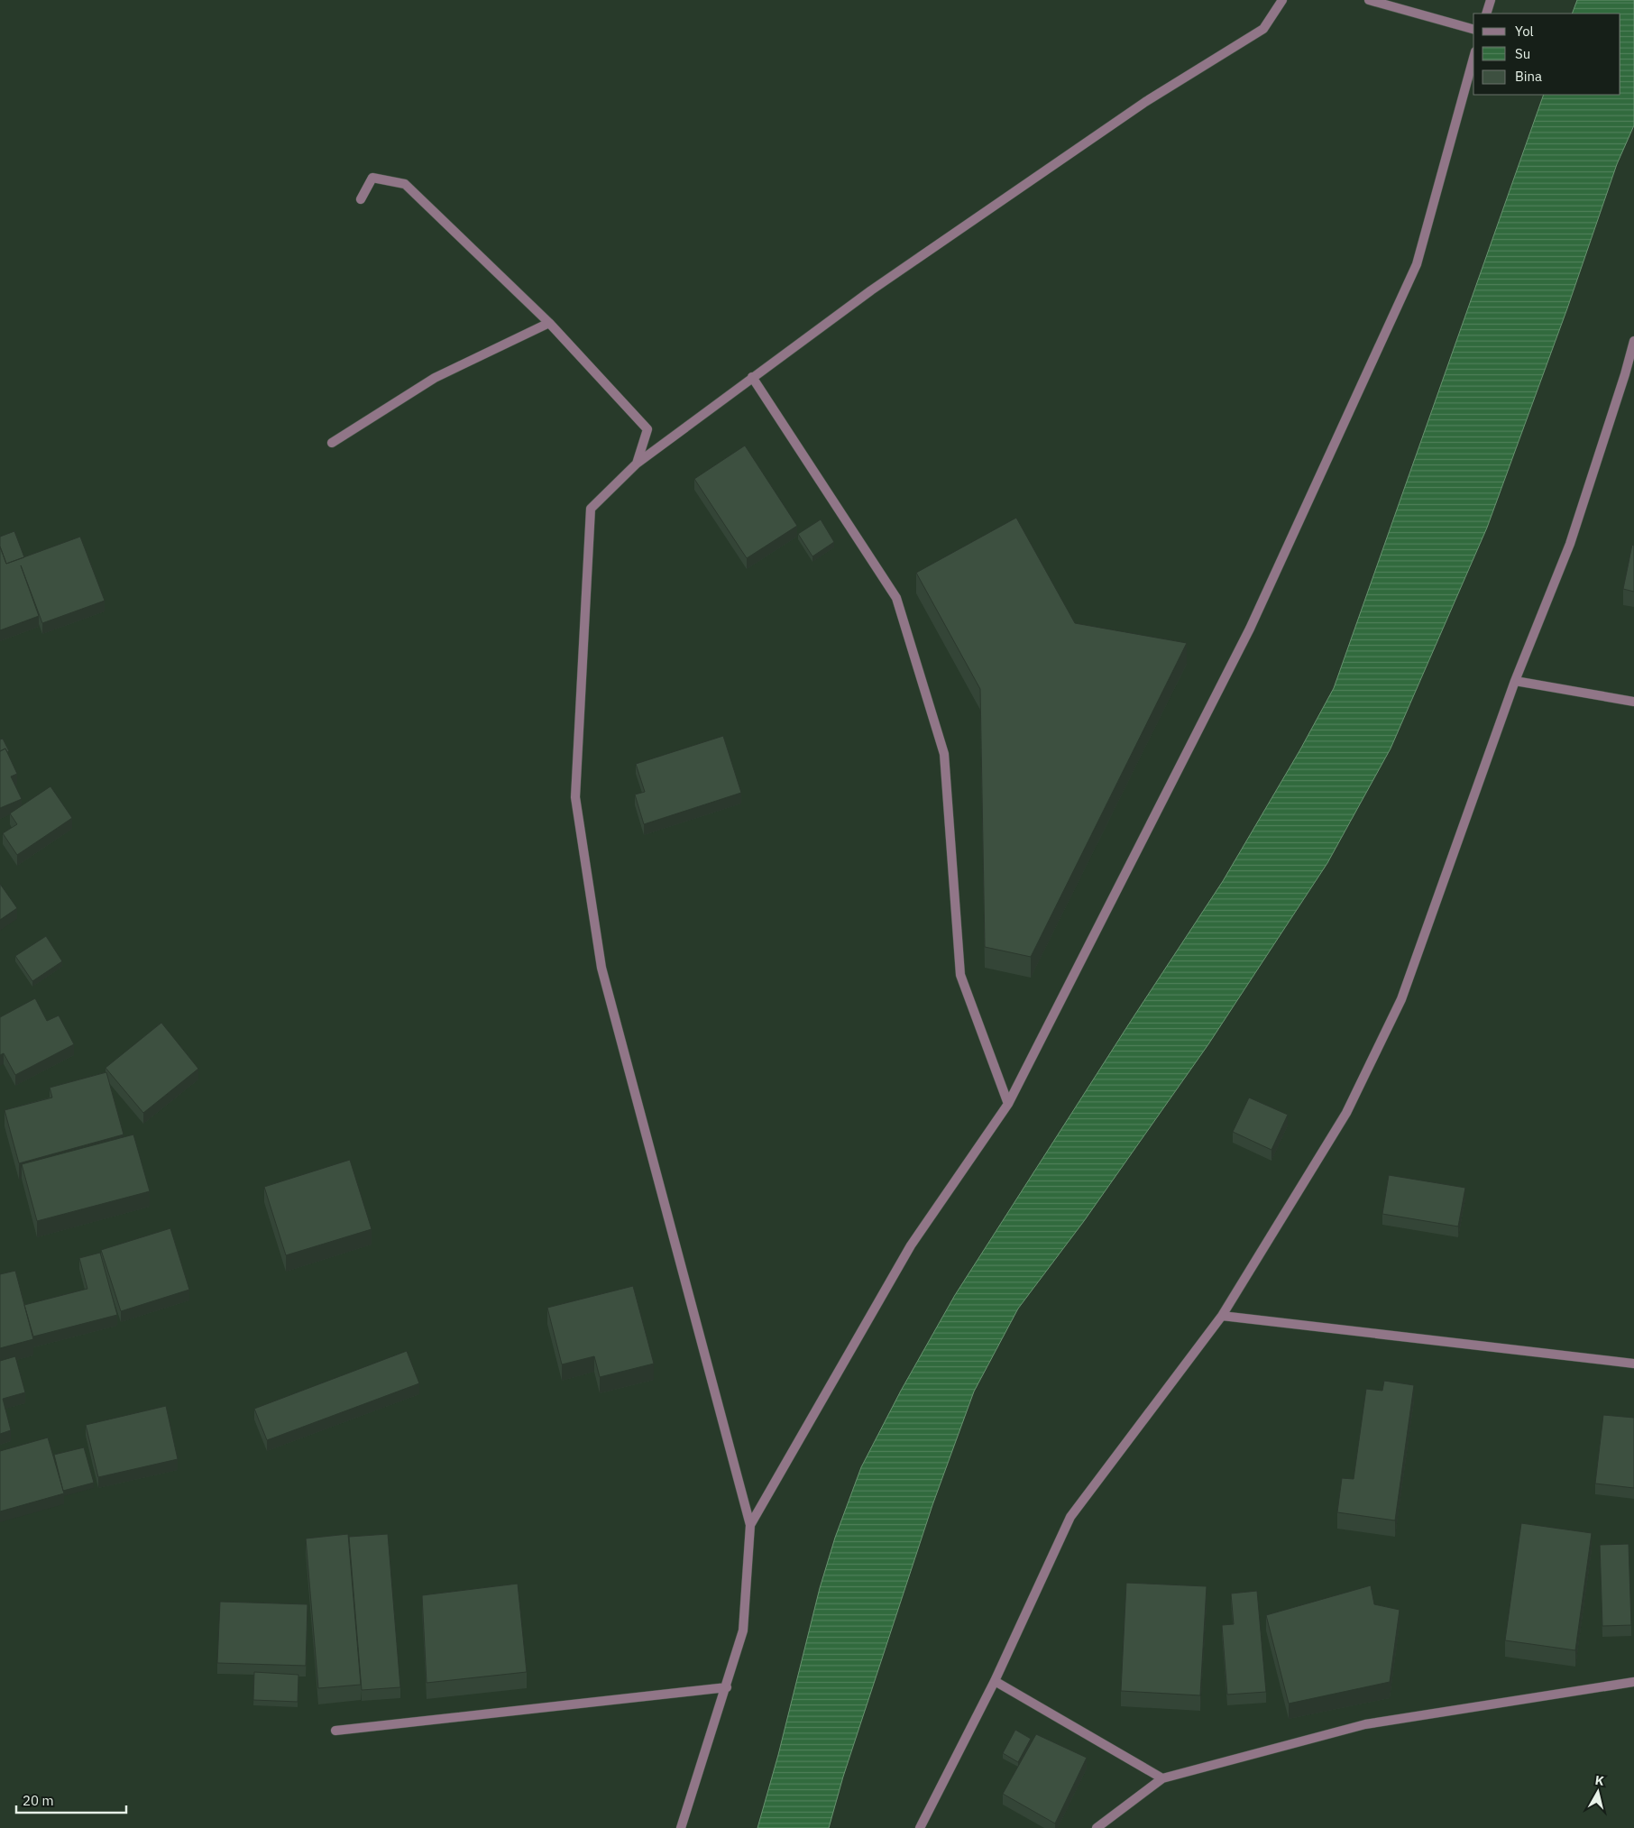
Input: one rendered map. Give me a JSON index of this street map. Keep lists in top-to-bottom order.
{
  "legend": ["Yol", "Su", "Bina"],
  "scale_bar": "20 m",
  "north": "top"
}
